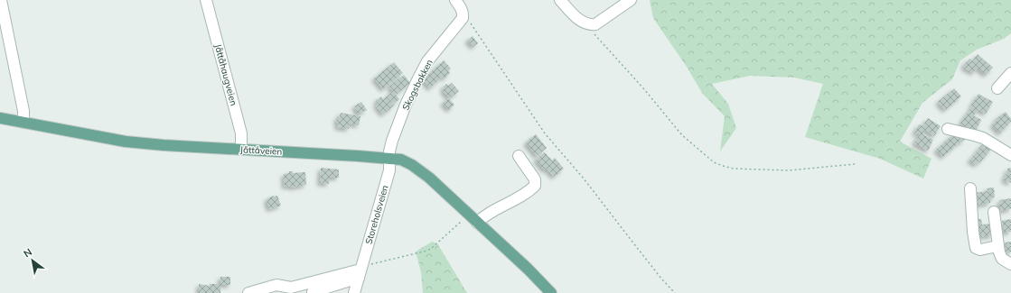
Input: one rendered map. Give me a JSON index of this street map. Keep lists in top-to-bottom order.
{
  "streets": {
    "main road": ["Jåttåveien"],
    "street": ["Jåttåhaugveien", "Skogsbakken", "Storeholsveien"]
  },
  "crossings": [
    ["Jåttåhaugveien", "Jåttåveien"],
    ["Skogsbakken", "Jåttåveien"],
    ["Skogsbakken", "Storeholsveien"],
    ["Jåttåveien", "Storeholsveien"]
  ],
  "north": "top left"
}
